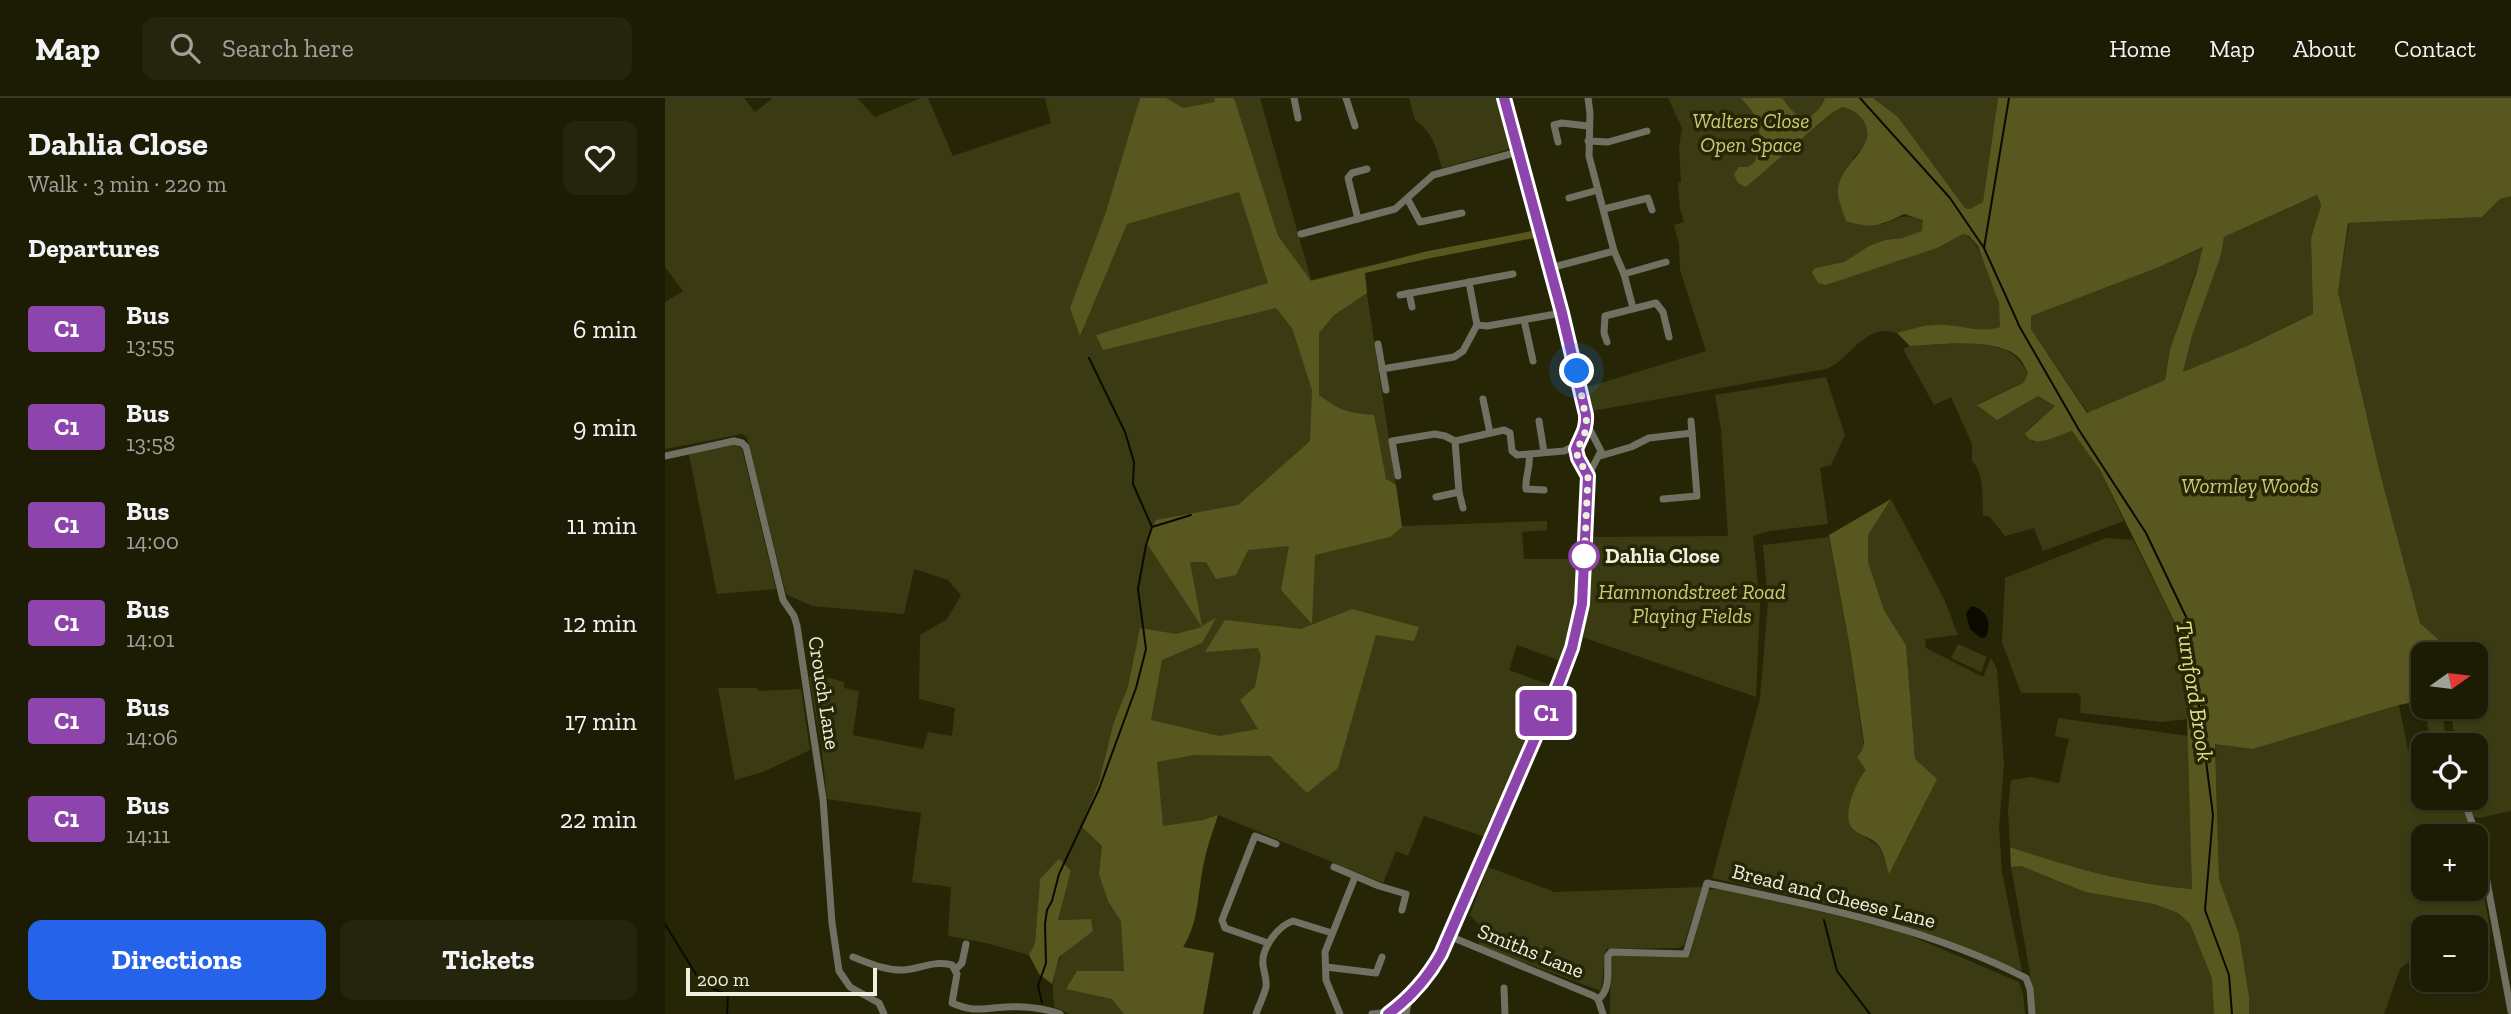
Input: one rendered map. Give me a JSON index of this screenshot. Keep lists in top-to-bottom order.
{
  "streets": {
    "street": ["Crouch Lane", "Bread and Cheese Lane", "Smiths Lane"]
  },
  "crossings": [
    ["Bread and Cheese Lane", "Smiths Lane"]
  ],
  "water": ["Turnford Brook"],
  "parks": ["Walters Close Open Space", "Wormley Woods", "Hammondstreet Road Playing Fields"],
  "places": ["Dahlia Close"],
  "lines": ["bus line C1"],
  "scale_bar": "200 m",
  "north": "right",
  "page": {
    "header": "Map",
    "search": "Search here",
    "nav": [
      "Home",
      "Map",
      "About",
      "Contact"
    ],
    "heading": [
      ["Dahlia Close", "Walk · 3 min · 220 m"],
      "Departures"
    ],
    "on_map": "C1",
    "list": [
      {
        "mark": "C1",
        "name": "Bus",
        "note": "13:55",
        "value": "6 min"
      },
      {
        "mark": "C1",
        "name": "Bus",
        "note": "13:58",
        "value": "9 min"
      },
      {
        "mark": "C1",
        "name": "Bus",
        "note": "14:00",
        "value": "11 min"
      },
      {
        "mark": "C1",
        "name": "Bus",
        "note": "14:01",
        "value": "12 min"
      },
      {
        "mark": "C1",
        "name": "Bus",
        "note": "14:06",
        "value": "17 min"
      },
      {
        "mark": "C1",
        "name": "Bus",
        "note": "14:11",
        "value": "22 min"
      }
    ],
    "map_buttons": ["+", "−"],
    "buttons": ["Directions", "Tickets"],
    "scale": "200 m"
  }
}
